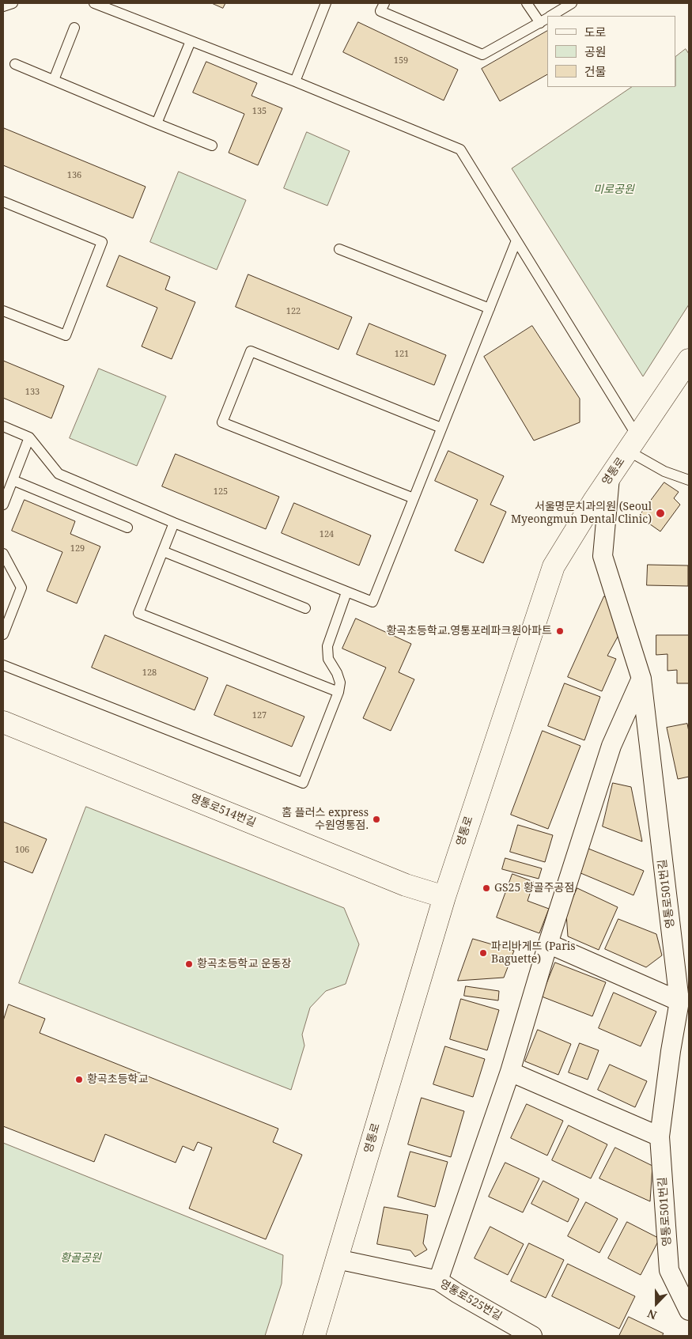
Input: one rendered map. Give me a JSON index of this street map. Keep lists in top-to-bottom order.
{
  "streets": {
    "street": [
      "영통로",
      "영통로514번길",
      "영통로501번길",
      "영통로525번길"
    ]
  },
  "crossings": [
    ["영통로", "영통로514번길"],
    ["영통로", "영통로501번길"],
    ["영통로", "영통로525번길"]
  ],
  "parks": ["미로공원", "황골공원"],
  "places": [
    "서울명문치과의원 (Seoul Myeongmun Dental Clinic)",
    "황곡초등학교.영통포레파크원아파트",
    "홈 플러스 express 수원영통점.",
    "GS25 황골주공점",
    "파리바게뜨 (Paris Baguette)",
    "황곡초등학교 운동장",
    "황곡초등학교"
  ],
  "house_numbers": [
    "159",
    "135",
    "136",
    "122",
    "121",
    "133",
    "125",
    "124",
    "129",
    "128",
    "127",
    "106"
  ],
  "legend": ["도로", "공원", "건물"],
  "north": "bottom"
}
